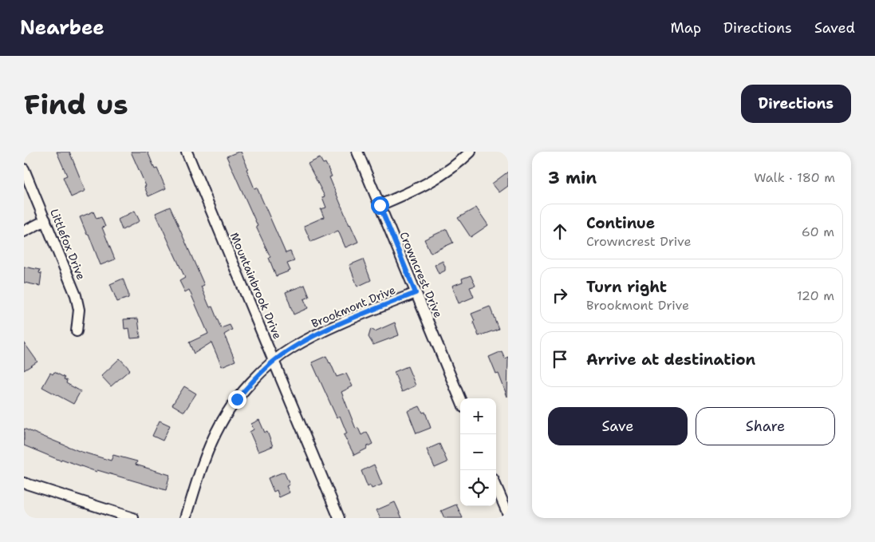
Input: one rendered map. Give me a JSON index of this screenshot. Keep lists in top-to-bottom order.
{
  "streets": {
    "street": [
      "Littlefox Drive",
      "Crowncrest Drive",
      "Mountainbrook Drive",
      "Brookmont Drive"
    ]
  },
  "crossings": [
    ["Crowncrest Drive", "Brookmont Drive"],
    ["Mountainbrook Drive", "Brookmont Drive"]
  ],
  "page": {
    "header": "Nearbee",
    "nav": ["Map", "Directions", "Saved"],
    "buttons": [
      "Directions",
      ["Save", "Share"]
    ],
    "title": "Find us",
    "heading": ["3 min", "Walk · 180 m"],
    "list": [
      ["Continue", "Crowncrest Drive", "60 m"],
      ["Turn right", "Brookmont Drive", "120 m"],
      "Arrive at destination"
    ],
    "map_buttons": ["+", "−"]
  }
}
